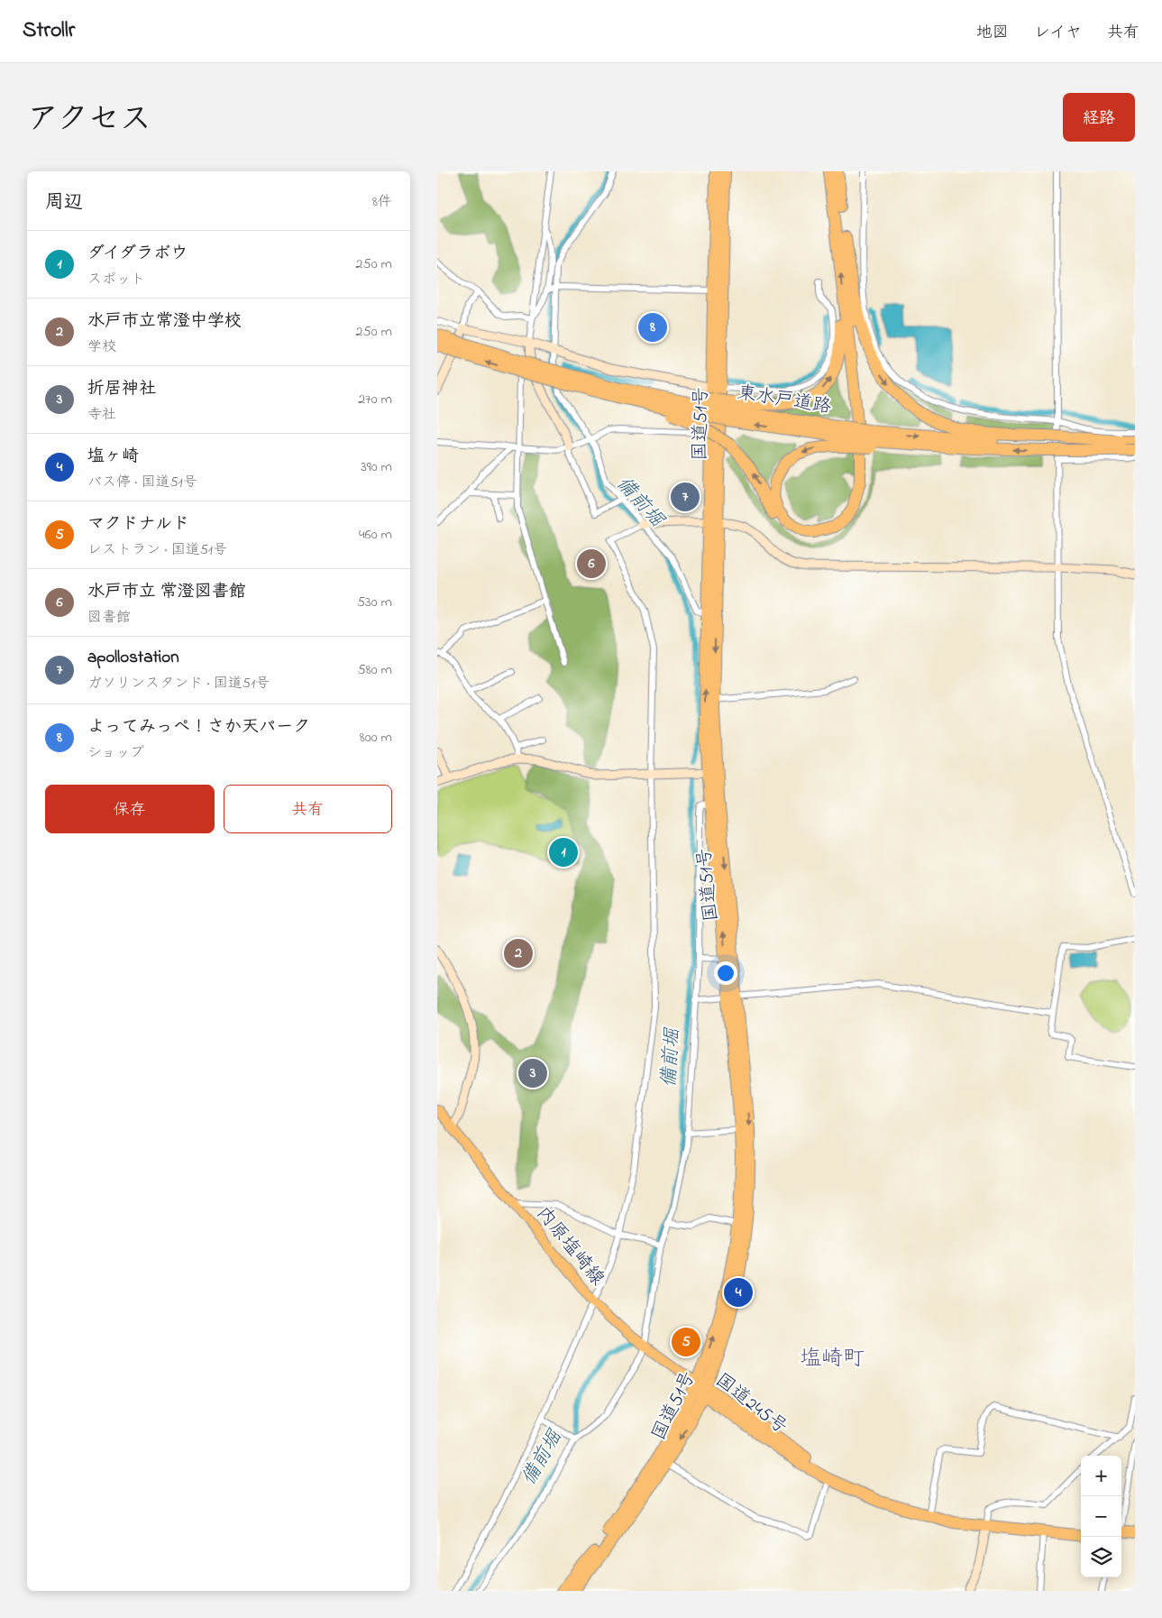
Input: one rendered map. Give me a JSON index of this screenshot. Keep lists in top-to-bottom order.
{
  "streets": {
    "highway": ["東水戸道路", "国道51号", "国道245号"],
    "main road": ["内原塩崎線"]
  },
  "crossings": [
    ["国道51号", "内原塩崎線"],
    ["国道51号", "国道245号"],
    ["内原塩崎線", "国道245号"]
  ],
  "districts": ["塩崎町"],
  "water": ["備前堀"],
  "page": {
    "header": "Strollr",
    "nav": ["地図", "レイヤ", "共有"],
    "title": "アクセス",
    "buttons": [
      "経路",
      ["保存", "共有"]
    ],
    "heading": ["周辺", "8件"],
    "list": [
      {
        "mark": "1",
        "name": "ダイダラボウ",
        "note": "スポット",
        "value": "250 m"
      },
      {
        "mark": "2",
        "name": "水戸市立常澄中学校",
        "note": "学校",
        "value": "250 m"
      },
      {
        "mark": "3",
        "name": "折居神社",
        "note": "寺社",
        "value": "270 m"
      },
      {
        "mark": "4",
        "name": "塩ヶ崎",
        "note": "バス停 · 国道51号",
        "value": "390 m"
      },
      {
        "mark": "5",
        "name": "マクドナルド",
        "note": "レストラン · 国道51号",
        "value": "460 m"
      },
      {
        "mark": "6",
        "name": "水戸市立 常澄図書館",
        "note": "図書館",
        "value": "530 m"
      },
      {
        "mark": "7",
        "name": "apollostation",
        "note": "ガソリンスタンド · 国道51号",
        "value": "580 m"
      },
      {
        "mark": "8",
        "name": "よってみっぺ！さか天パーク",
        "note": "ショップ",
        "value": "800 m"
      }
    ],
    "pins": [
      "8",
      "7",
      "6",
      "1",
      "2",
      "3",
      "4",
      "5"
    ],
    "map_buttons": ["+", "−"]
  }
}
